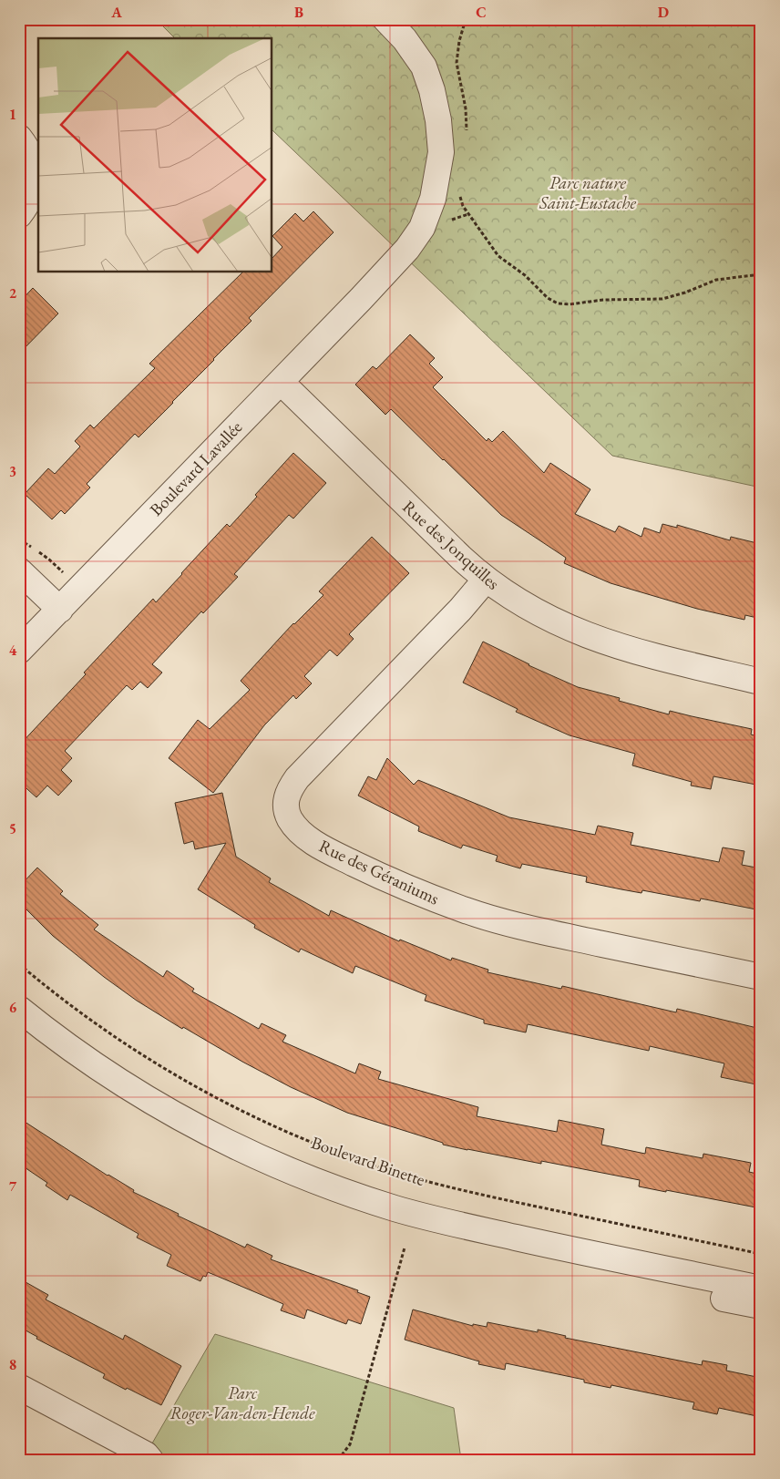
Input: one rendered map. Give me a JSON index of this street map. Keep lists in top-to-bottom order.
{
  "streets": {
    "street": [
      "Boulevard Lavallée",
      "Rue des Jonquilles",
      "Rue des Géraniums",
      "Boulevard Binette"
    ]
  },
  "crossings": [
    ["Boulevard Lavallée", "Rue des Jonquilles"],
    ["Rue des Jonquilles", "Rue des Géraniums"]
  ],
  "parks": ["Parc nature Saint-Eustache", "Parc Roger-Van-den-Hende"],
  "grid": {
    "columns": [
      "A",
      "B",
      "C",
      "D"
    ],
    "rows": [
      "1",
      "2",
      "3",
      "4",
      "5",
      "6",
      "7",
      "8"
    ]
  }
}
